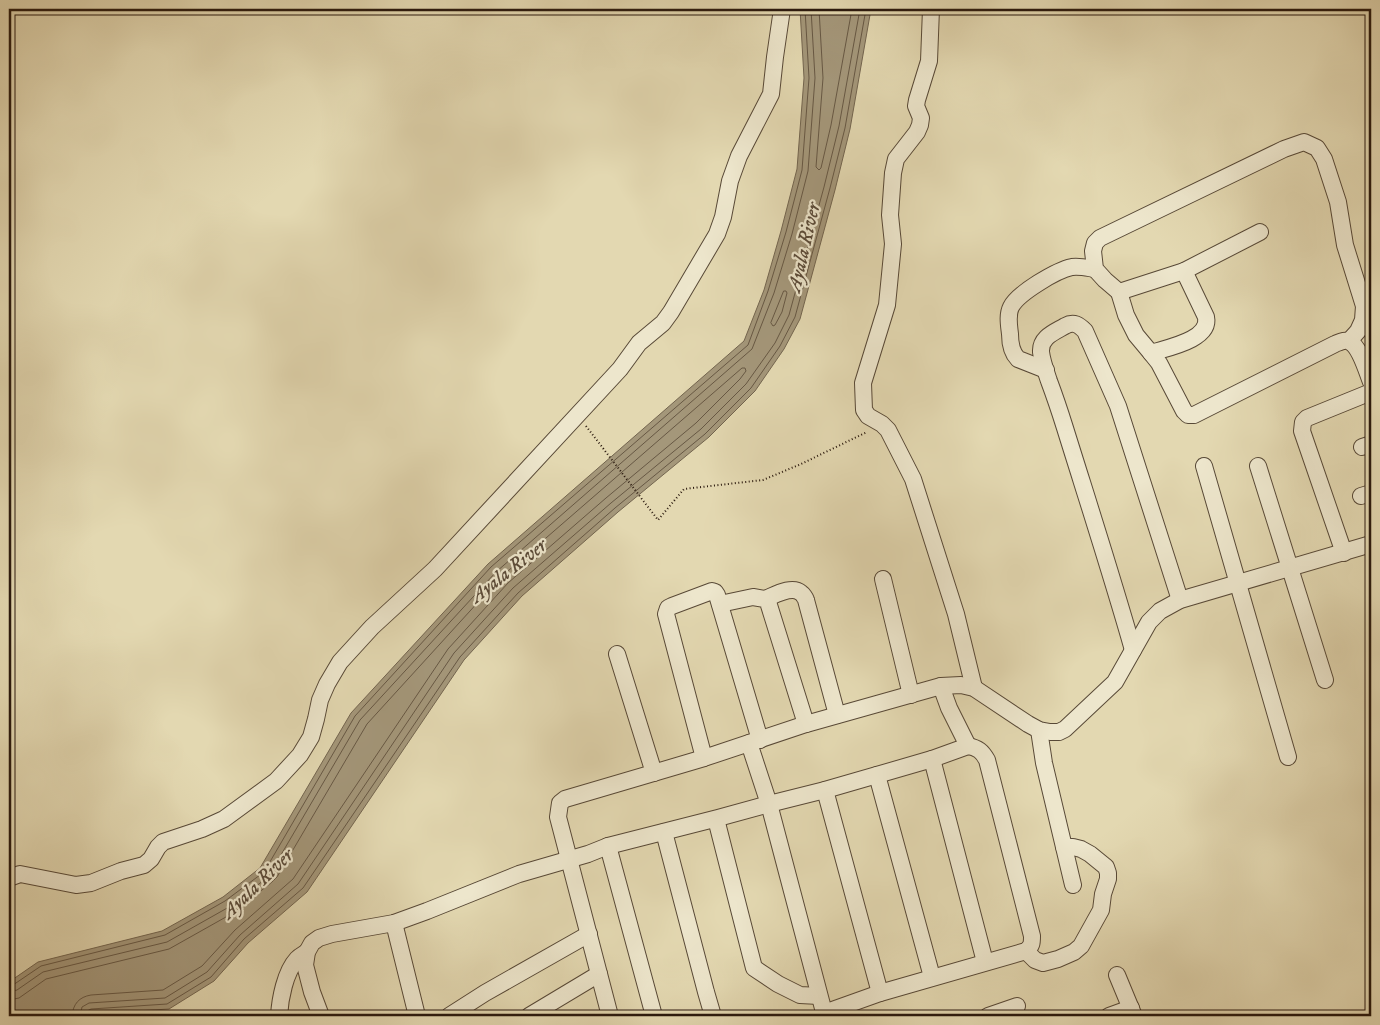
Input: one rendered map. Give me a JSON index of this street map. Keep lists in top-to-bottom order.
{
  "water": ["Ayala River"]
}
